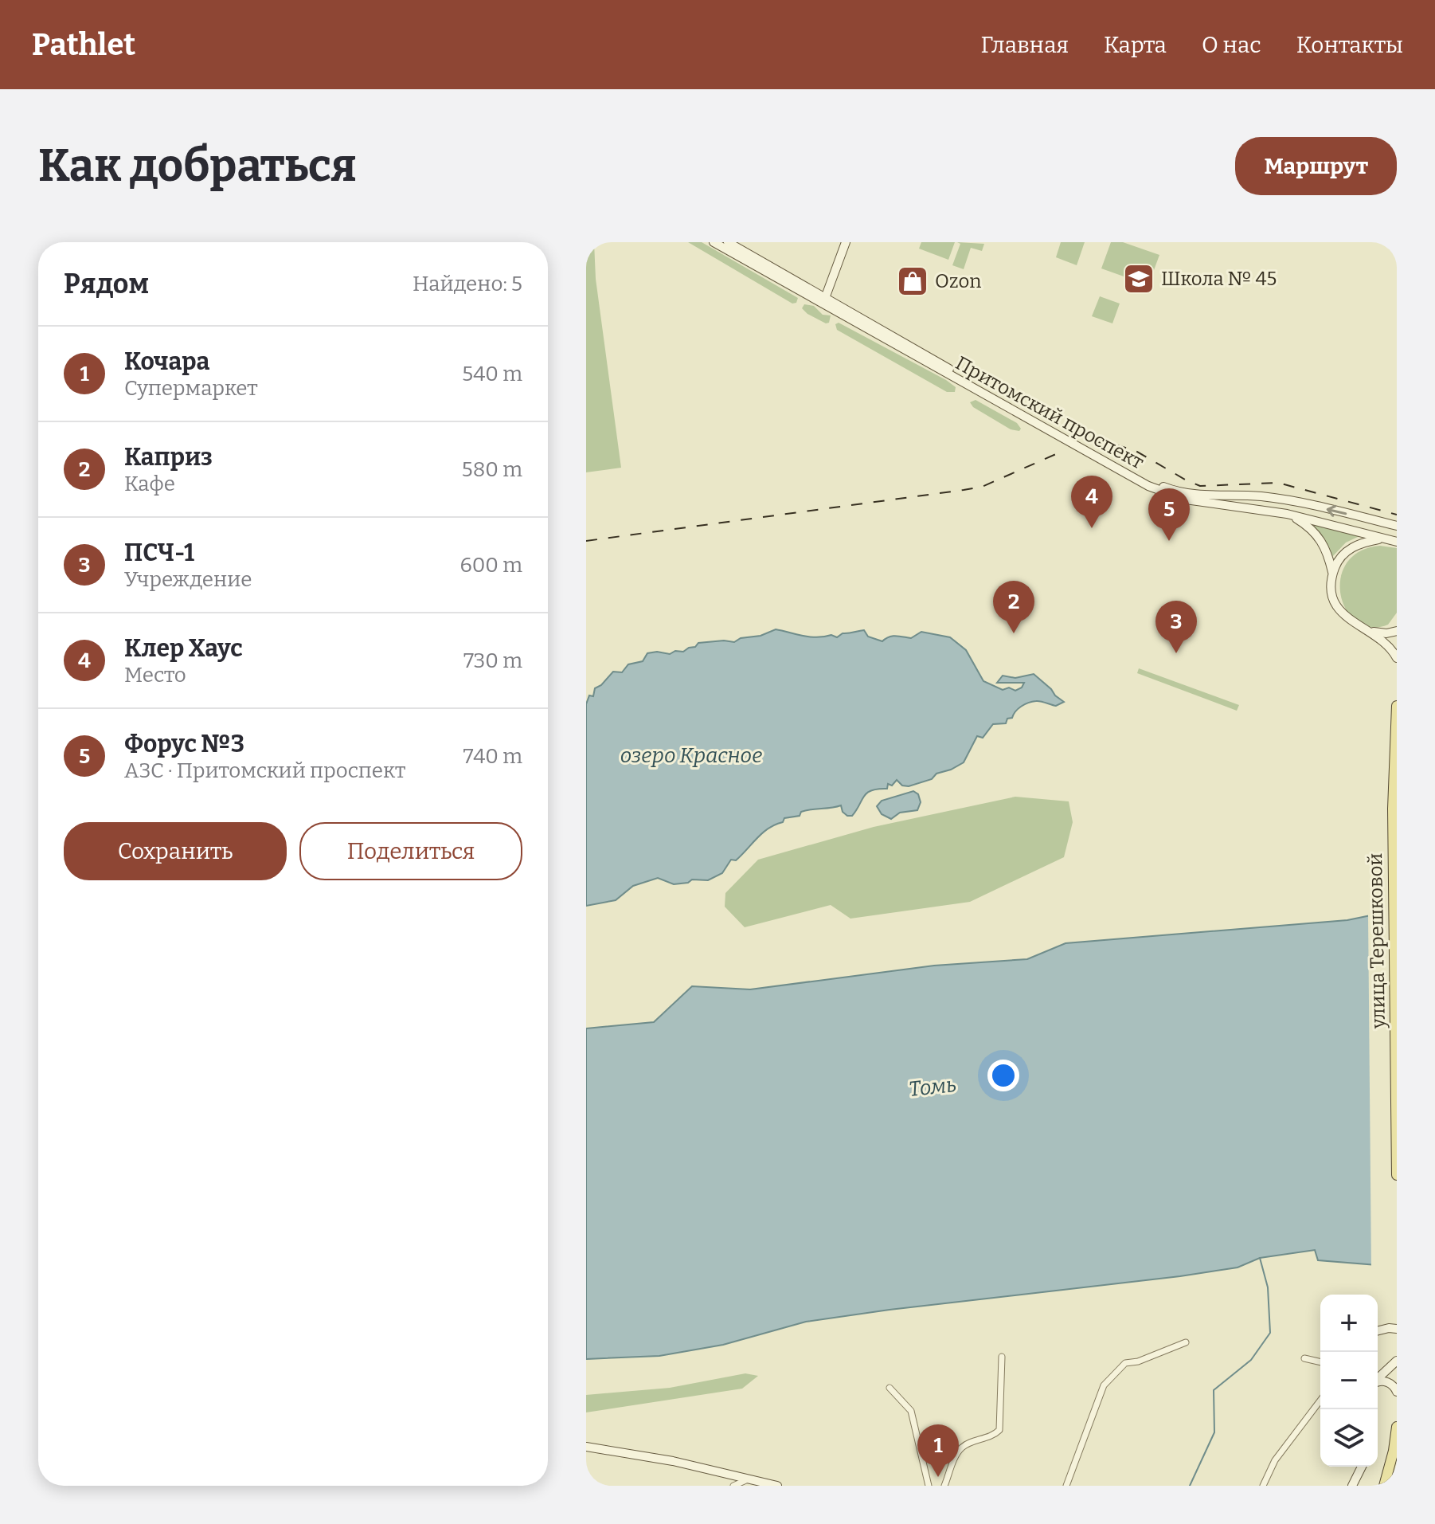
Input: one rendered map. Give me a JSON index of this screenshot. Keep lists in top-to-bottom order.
{
  "streets": {
    "main road": ["Притомский проспект", "улица Терешковой"]
  },
  "water": ["озеро Красное", "Томь"],
  "places": {
    "school or university": ["Школа № 45"],
    "shop": ["Ozon"]
  },
  "page": {
    "header": "Pathlet",
    "nav": [
      "Главная",
      "Карта",
      "О нас",
      "Контакты"
    ],
    "buttons": [
      "Маршрут",
      ["Сохранить", "Поделиться"]
    ],
    "title": "Как добраться",
    "heading": ["Рядом", "Найдено: 5"],
    "list": [
      {
        "mark": "1",
        "name": "Кочара",
        "note": "Супермаркет",
        "value": "540 m"
      },
      {
        "mark": "2",
        "name": "Каприз",
        "note": "Кафе",
        "value": "580 m"
      },
      {
        "mark": "3",
        "name": "ПСЧ-1",
        "note": "Учреждение",
        "value": "600 m"
      },
      {
        "mark": "4",
        "name": "Клер Хаус",
        "note": "Место",
        "value": "730 m"
      },
      {
        "mark": "5",
        "name": "Форус №3",
        "note": "АЗС · Притомский проспект",
        "value": "740 m"
      }
    ],
    "pins": [
      "4",
      "5",
      "2",
      "3",
      "1"
    ],
    "map_buttons": ["+", "−"]
  }
}
